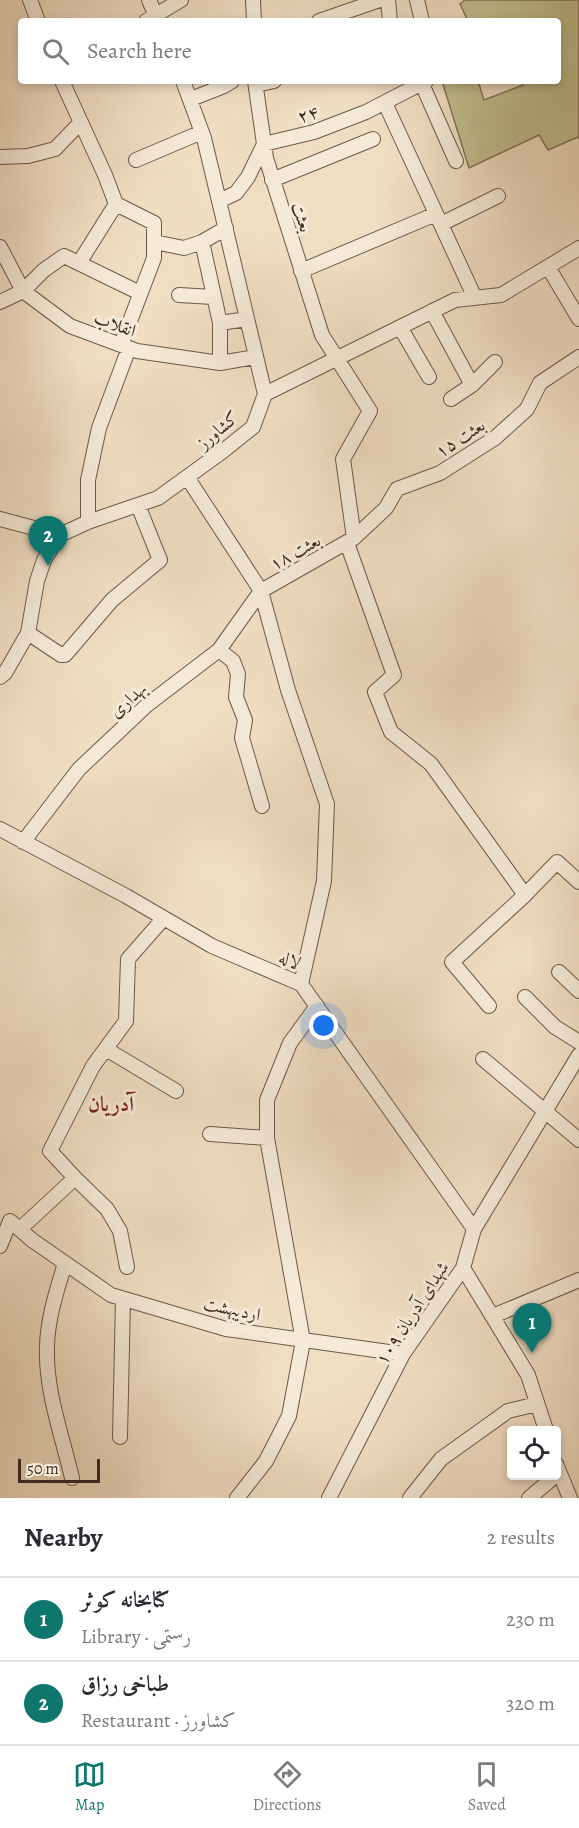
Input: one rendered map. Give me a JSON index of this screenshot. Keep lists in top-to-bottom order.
{
  "streets": {
    "street": [
      "۲۴",
      "بعثت",
      "انقلاب",
      "کشاورز",
      "بعثت ۱۵",
      "بعثت ۱۸",
      "بهداری",
      "لاله",
      "اردیبهشت",
      "شهدای آدریان ۱۰۹"
    ]
  },
  "crossings": [
    ["۲۴", "بعثت"],
    ["بعثت", "بعثت ۱۵"],
    ["بعثت", "بعثت ۱۸"],
    ["بعثت ۱۵", "بعثت ۱۸"],
    ["بعثت ۱۸", "بهداری"],
    ["بهداری", "لاله"],
    ["لاله", "شهدای آدریان ۱۰۹"],
    ["اردیبهشت", "شهدای آدریان ۱۰۹"]
  ],
  "districts": ["آدریان"],
  "scale_bar": "50 m",
  "page": {
    "search": "Search here",
    "pins": ["2", "1"],
    "scale": "50 m",
    "heading": ["Nearby", "2 results"],
    "list": [
      {
        "mark": "1",
        "name": "کتابخانه کوثر",
        "note": "Library · رستمی",
        "value": "230 m"
      },
      {
        "mark": "2",
        "name": "طباخی رزاق",
        "note": "Restaurant · کشاورز",
        "value": "320 m"
      }
    ],
    "nav": ["Map", "Directions", "Saved"]
  }
}
